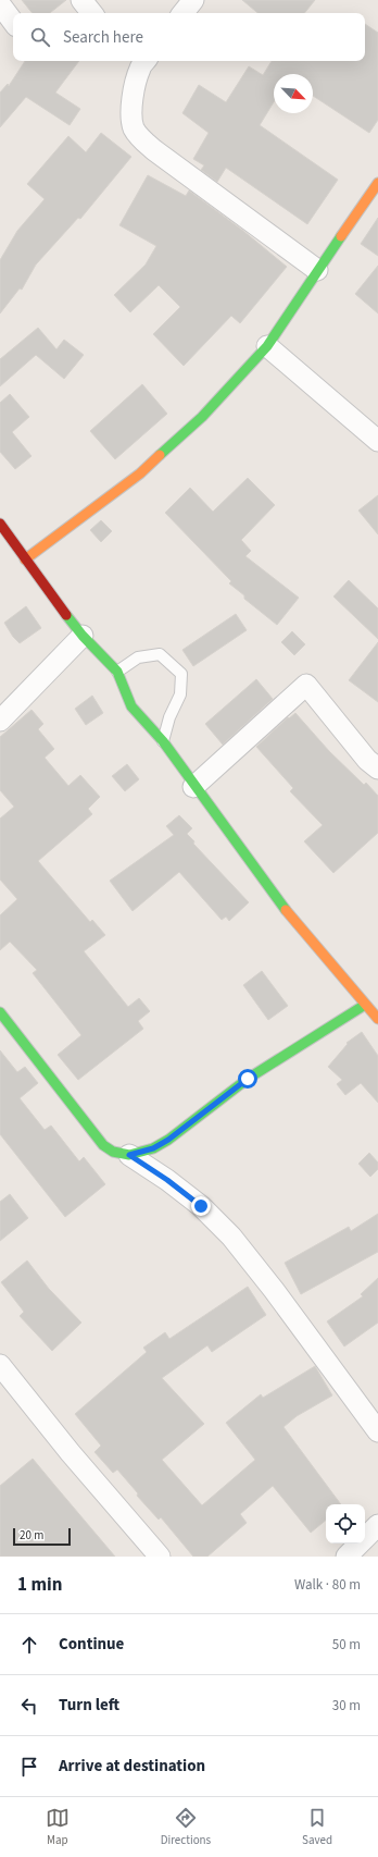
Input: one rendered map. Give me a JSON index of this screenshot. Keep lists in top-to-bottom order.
{
  "scale_bar": "20 m",
  "north": "bottom right",
  "page": {
    "search": "Search here",
    "scale": "20 m",
    "heading": ["1 min", "Walk · 80 m"],
    "list": [
      ["Continue", "50 m"],
      ["Turn left", "30 m"],
      "Arrive at destination"
    ],
    "nav": ["Map", "Directions", "Saved"]
  }
}
